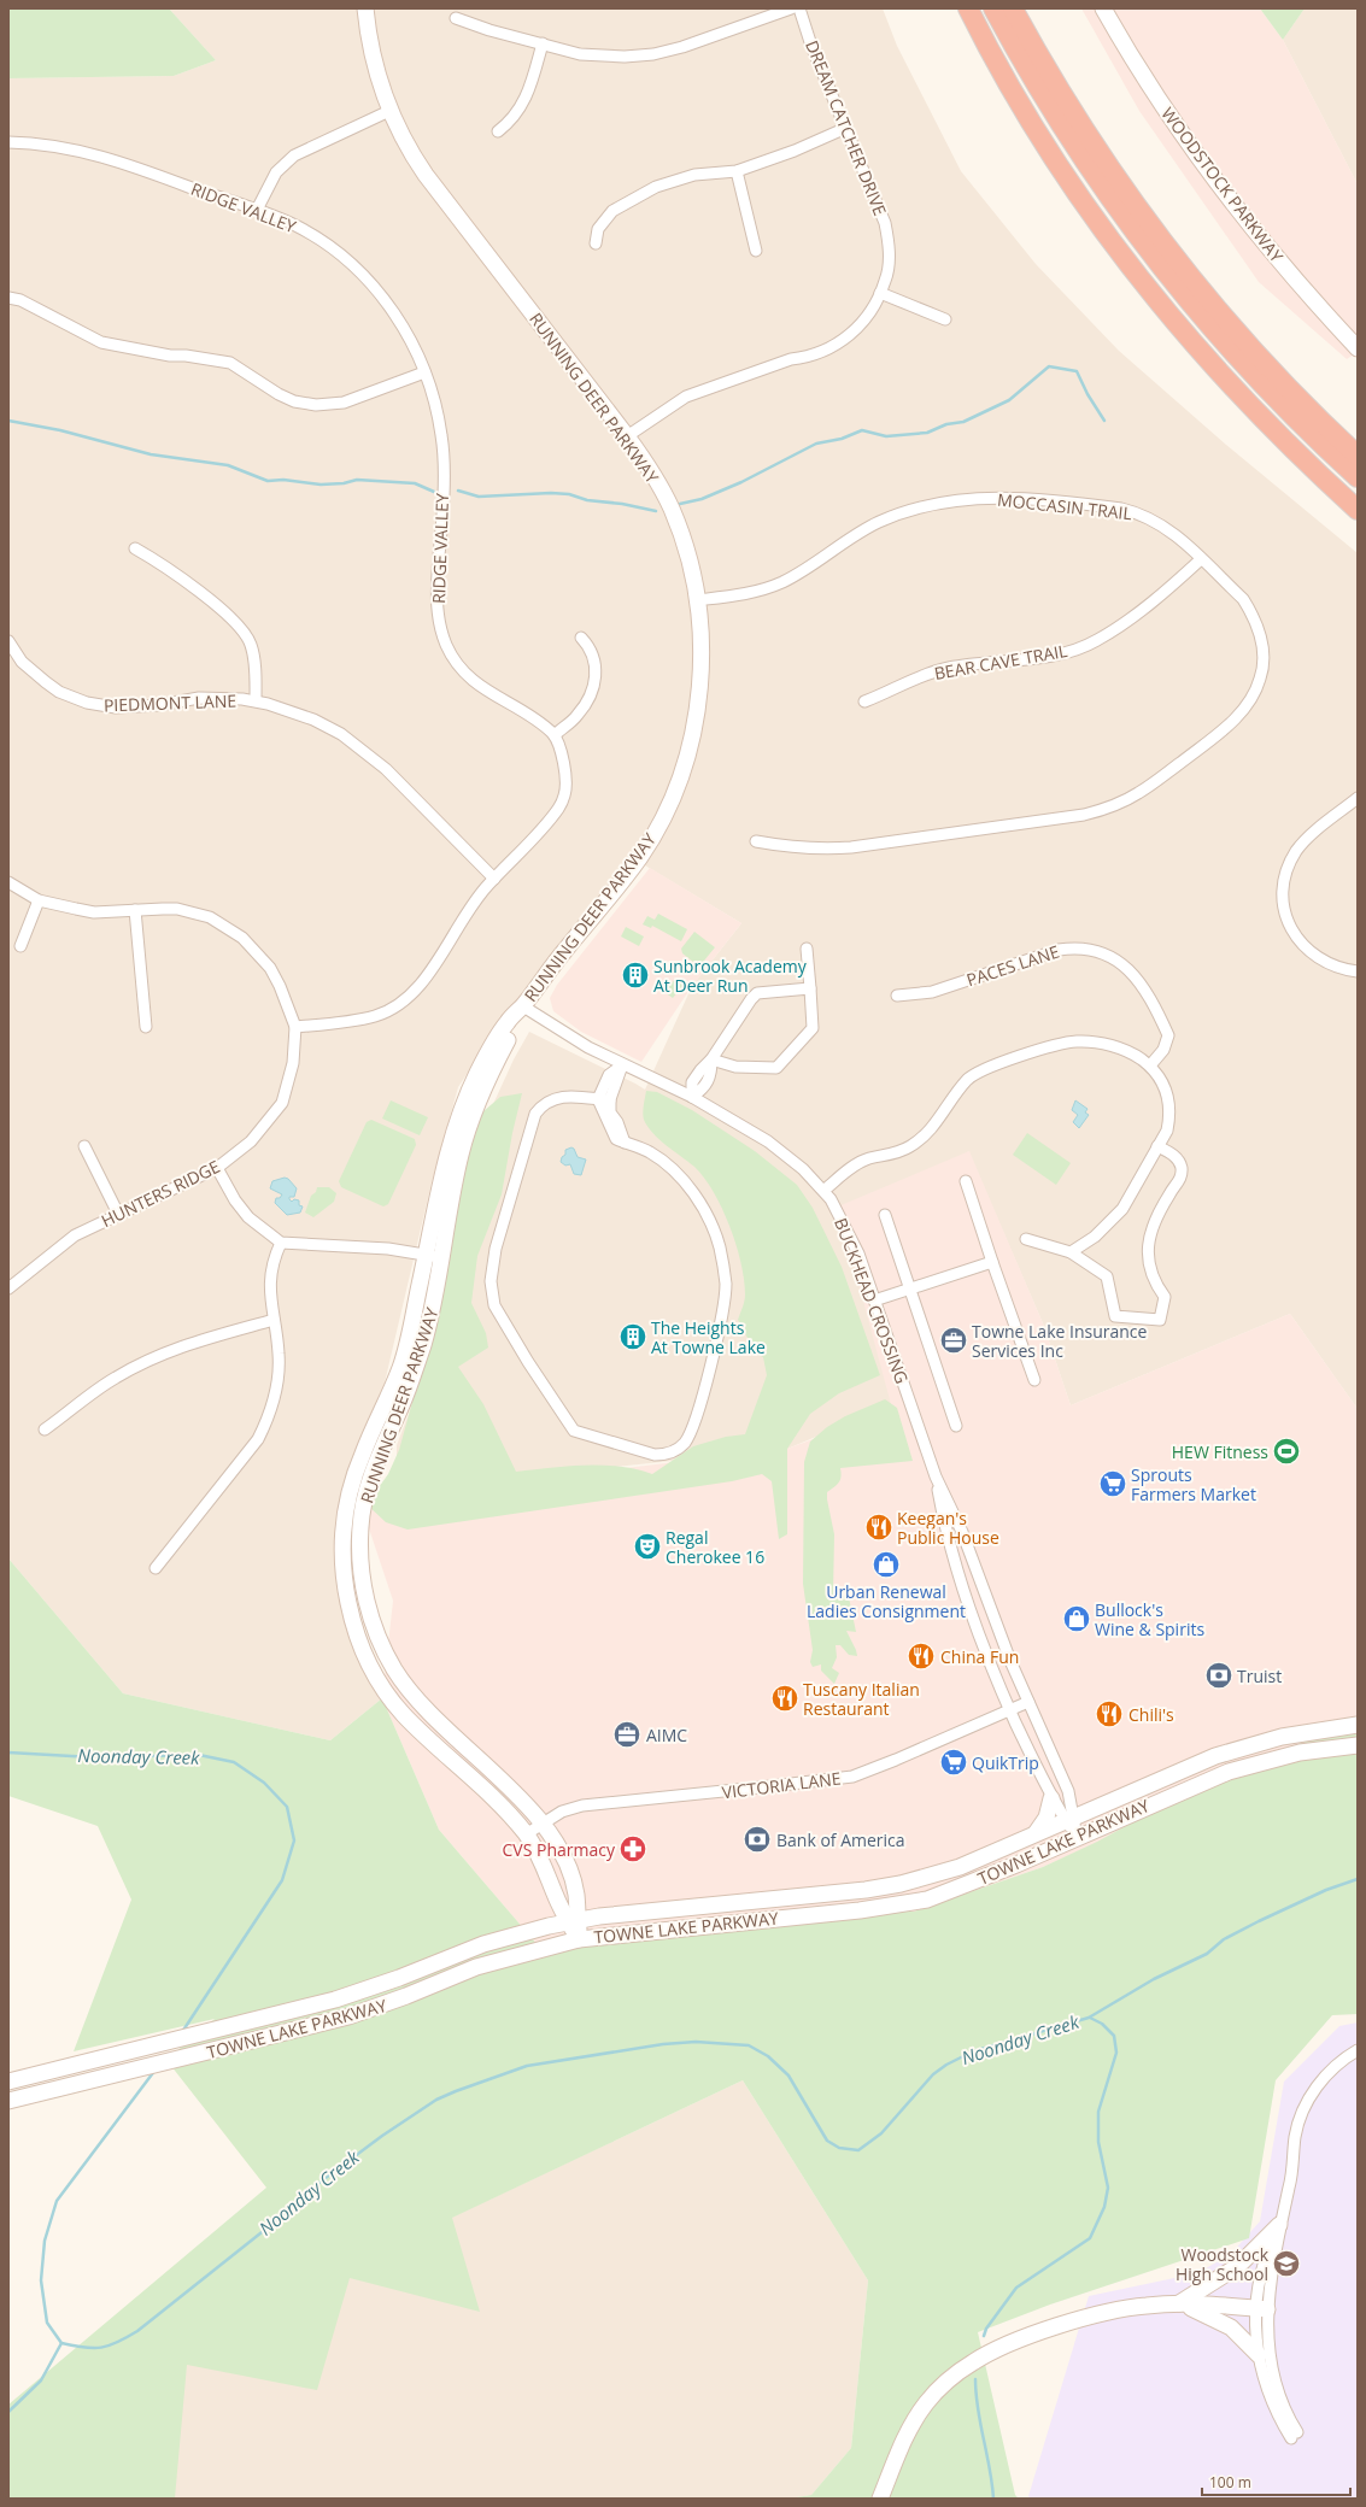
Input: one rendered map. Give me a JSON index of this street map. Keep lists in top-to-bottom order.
{
  "streets": {
    "street": [
      "DREAM CATCHER DRIVE",
      "WOODSTOCK PARKWAY",
      "RIDGE VALLEY",
      "RUNNING DEER PARKWAY",
      "MOCCASIN TRAIL",
      "BEAR CAVE TRAIL",
      "PIEDMONT LANE",
      "PACES LANE",
      "HUNTERS RIDGE",
      "BUCKHEAD CROSSING",
      "VICTORIA LANE",
      "TOWNE LAKE PARKWAY"
    ]
  },
  "crossings": [
    ["DREAM CATCHER DRIVE", "RUNNING DEER PARKWAY"],
    ["RUNNING DEER PARKWAY", "MOCCASIN TRAIL"],
    ["RUNNING DEER PARKWAY", "BUCKHEAD CROSSING"],
    ["RUNNING DEER PARKWAY", "VICTORIA LANE"],
    ["RUNNING DEER PARKWAY", "TOWNE LAKE PARKWAY"],
    ["MOCCASIN TRAIL", "BEAR CAVE TRAIL"],
    ["BUCKHEAD CROSSING", "VICTORIA LANE"],
    ["BUCKHEAD CROSSING", "TOWNE LAKE PARKWAY"]
  ],
  "water": ["Noonday Creek"],
  "places": {
    "building": ["Sunbrook Academy At Deer Run", "The Heights At Towne Lake"],
    "office": ["Towne Lake Insurance Services Inc", "AIMC"],
    "sports": ["HEW Fitness"],
    "supermarket": ["Sprouts Farmers Market", "QuikTrip"],
    "restaurant": [
      "Keegan's Public House",
      "China Fun",
      "Tuscany Italian Restaurant",
      "Chili's"
    ],
    "theatre": ["Regal Cherokee 16"],
    "shop": ["Urban Renewal Ladies Consignment", "Bullock's Wine & Spirits"],
    "bank": ["Truist", "Bank of America"],
    "pharmacy": ["CVS Pharmacy"],
    "school or university": ["Woodstock High School"]
  },
  "scale_bar": "100 m"
}
